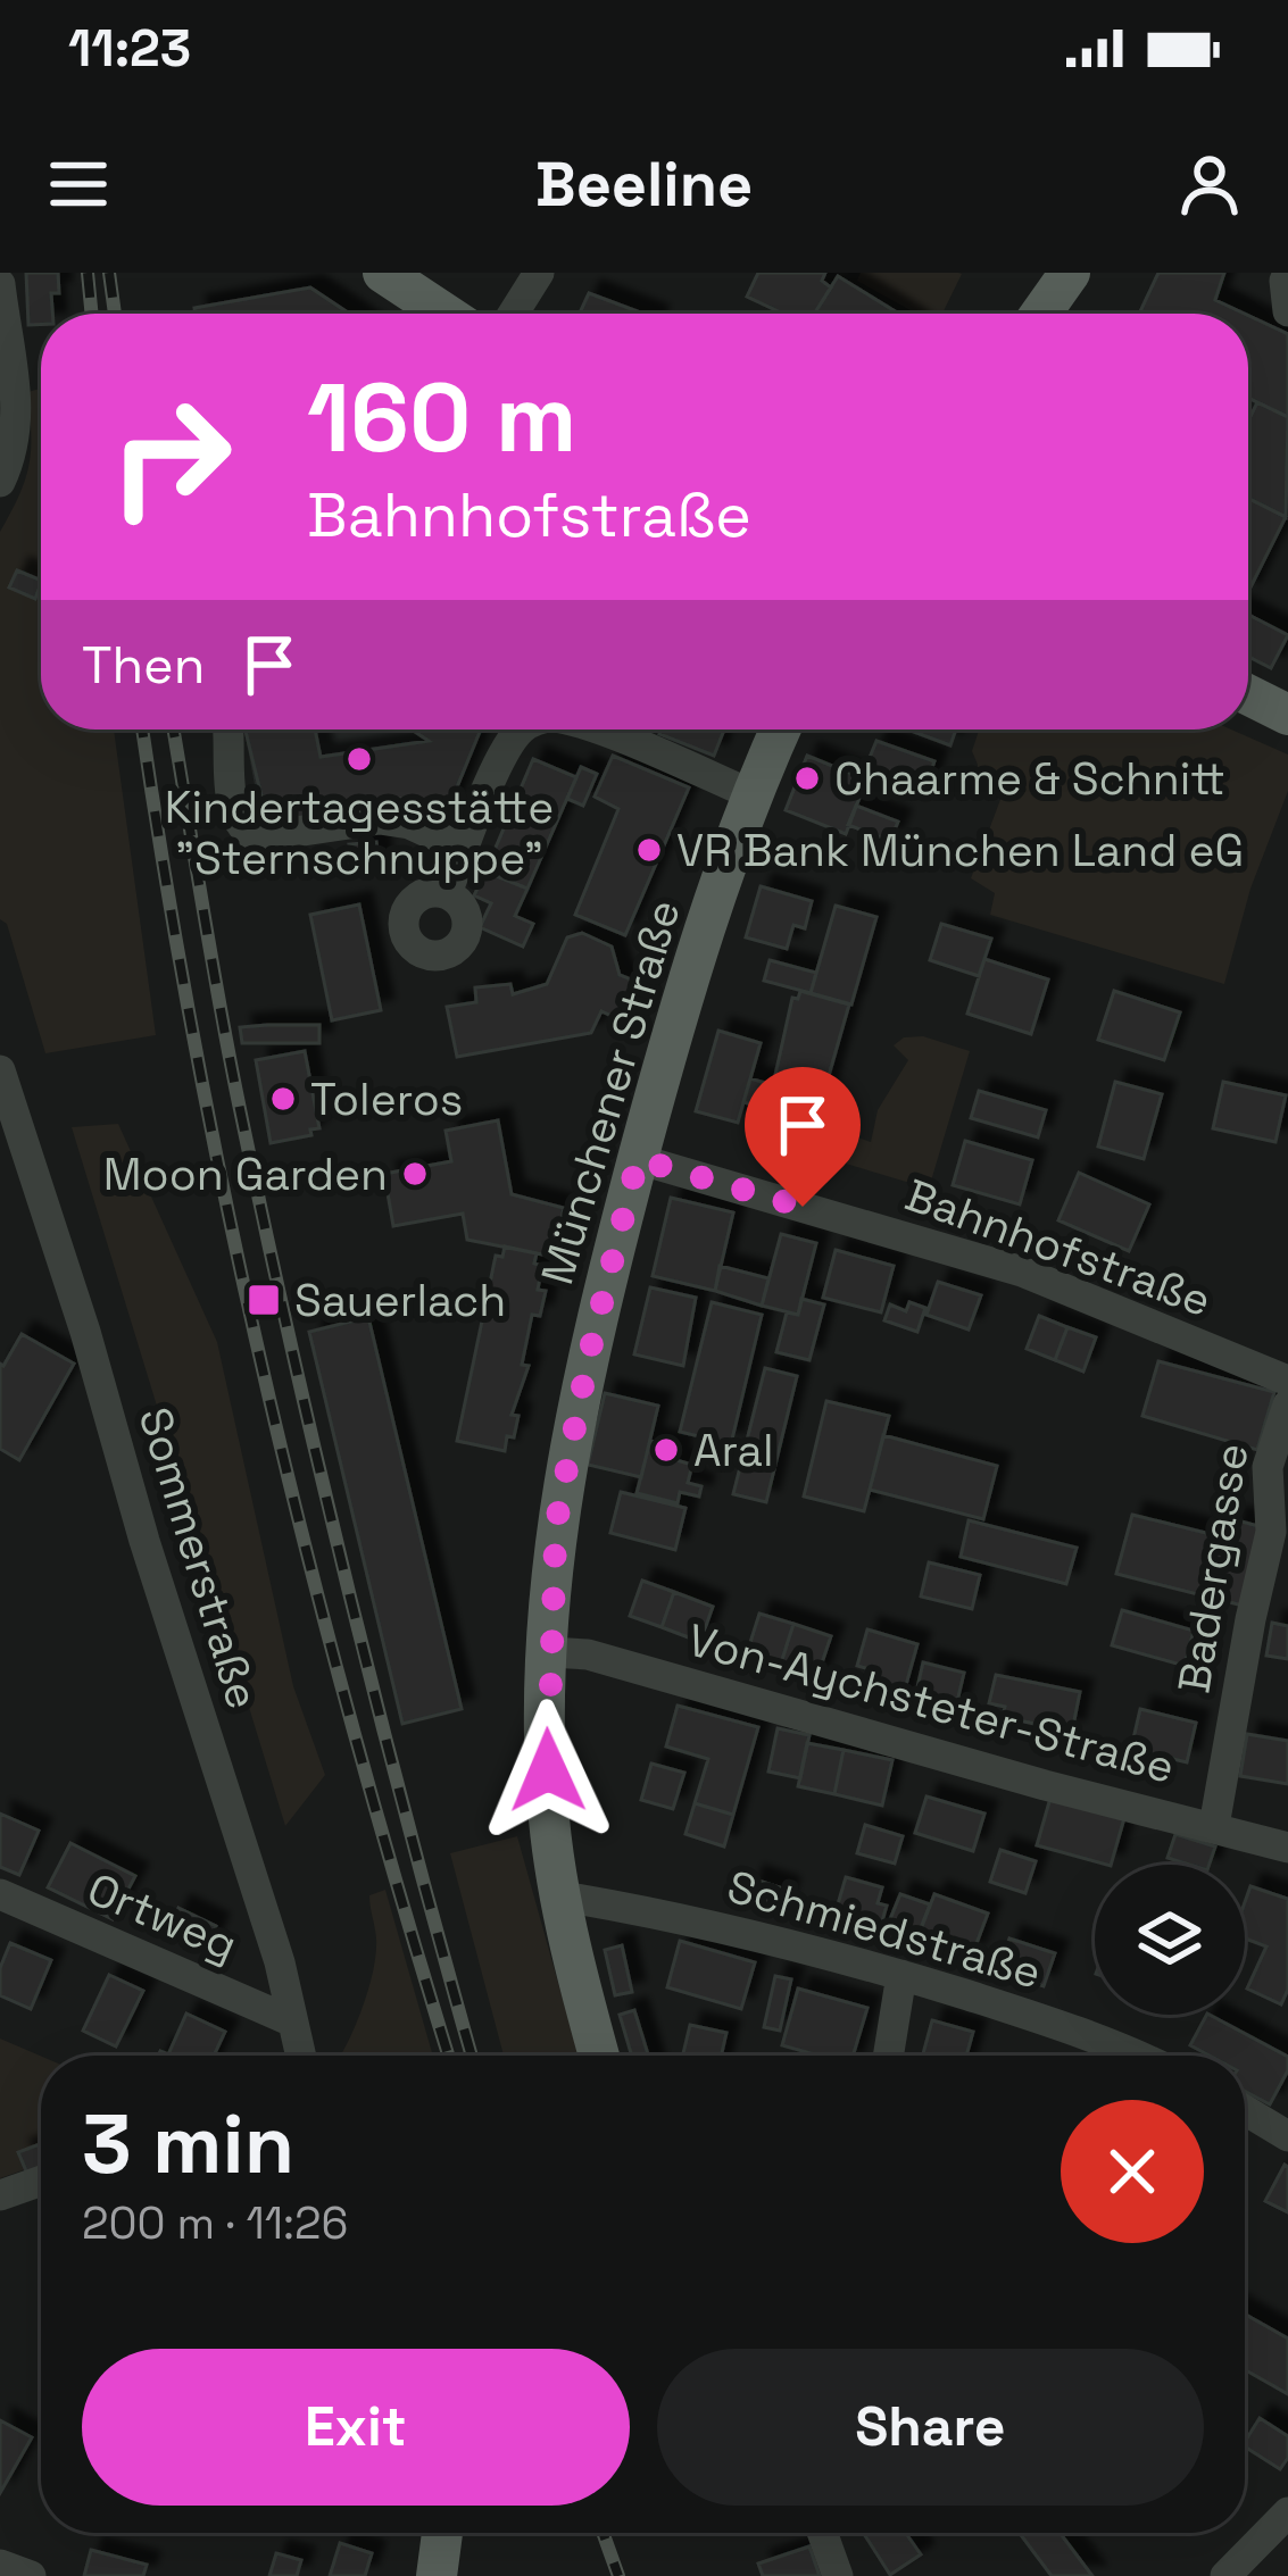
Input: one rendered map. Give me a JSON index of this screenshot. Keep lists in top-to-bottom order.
{
  "streets": {
    "main road": ["Münchener Straße"],
    "street": [
      "Bahnhofstraße",
      "Sommerstraße",
      "Badergasse",
      "Von-Aychsteter-Straße",
      "Ortweg",
      "Schmiedstraße"
    ]
  },
  "crossings": [
    ["Münchener Straße", "Bahnhofstraße"],
    ["Münchener Straße", "Von-Aychsteter-Straße"],
    ["Münchener Straße", "Schmiedstraße"],
    ["Sommerstraße", "Ortweg"],
    ["Badergasse", "Von-Aychsteter-Straße"]
  ],
  "places": {
    "other": [
      "Kindertagesstätte \"Sternschnuppe\"",
      "Chaarme & Schnitt",
      "VR Bank München Land eG",
      "Toleros",
      "Moon Garden",
      "Aral"
    ],
    "transit": ["Sauerlach"]
  },
  "page": {
    "status": "11:23",
    "header": "Beeline",
    "turn": ["160 m", "Bahnhofstraße"],
    "then": "Then",
    "heading": ["3 min", "200 m · 11:26"],
    "buttons": ["Exit", "Share"]
  }
}
